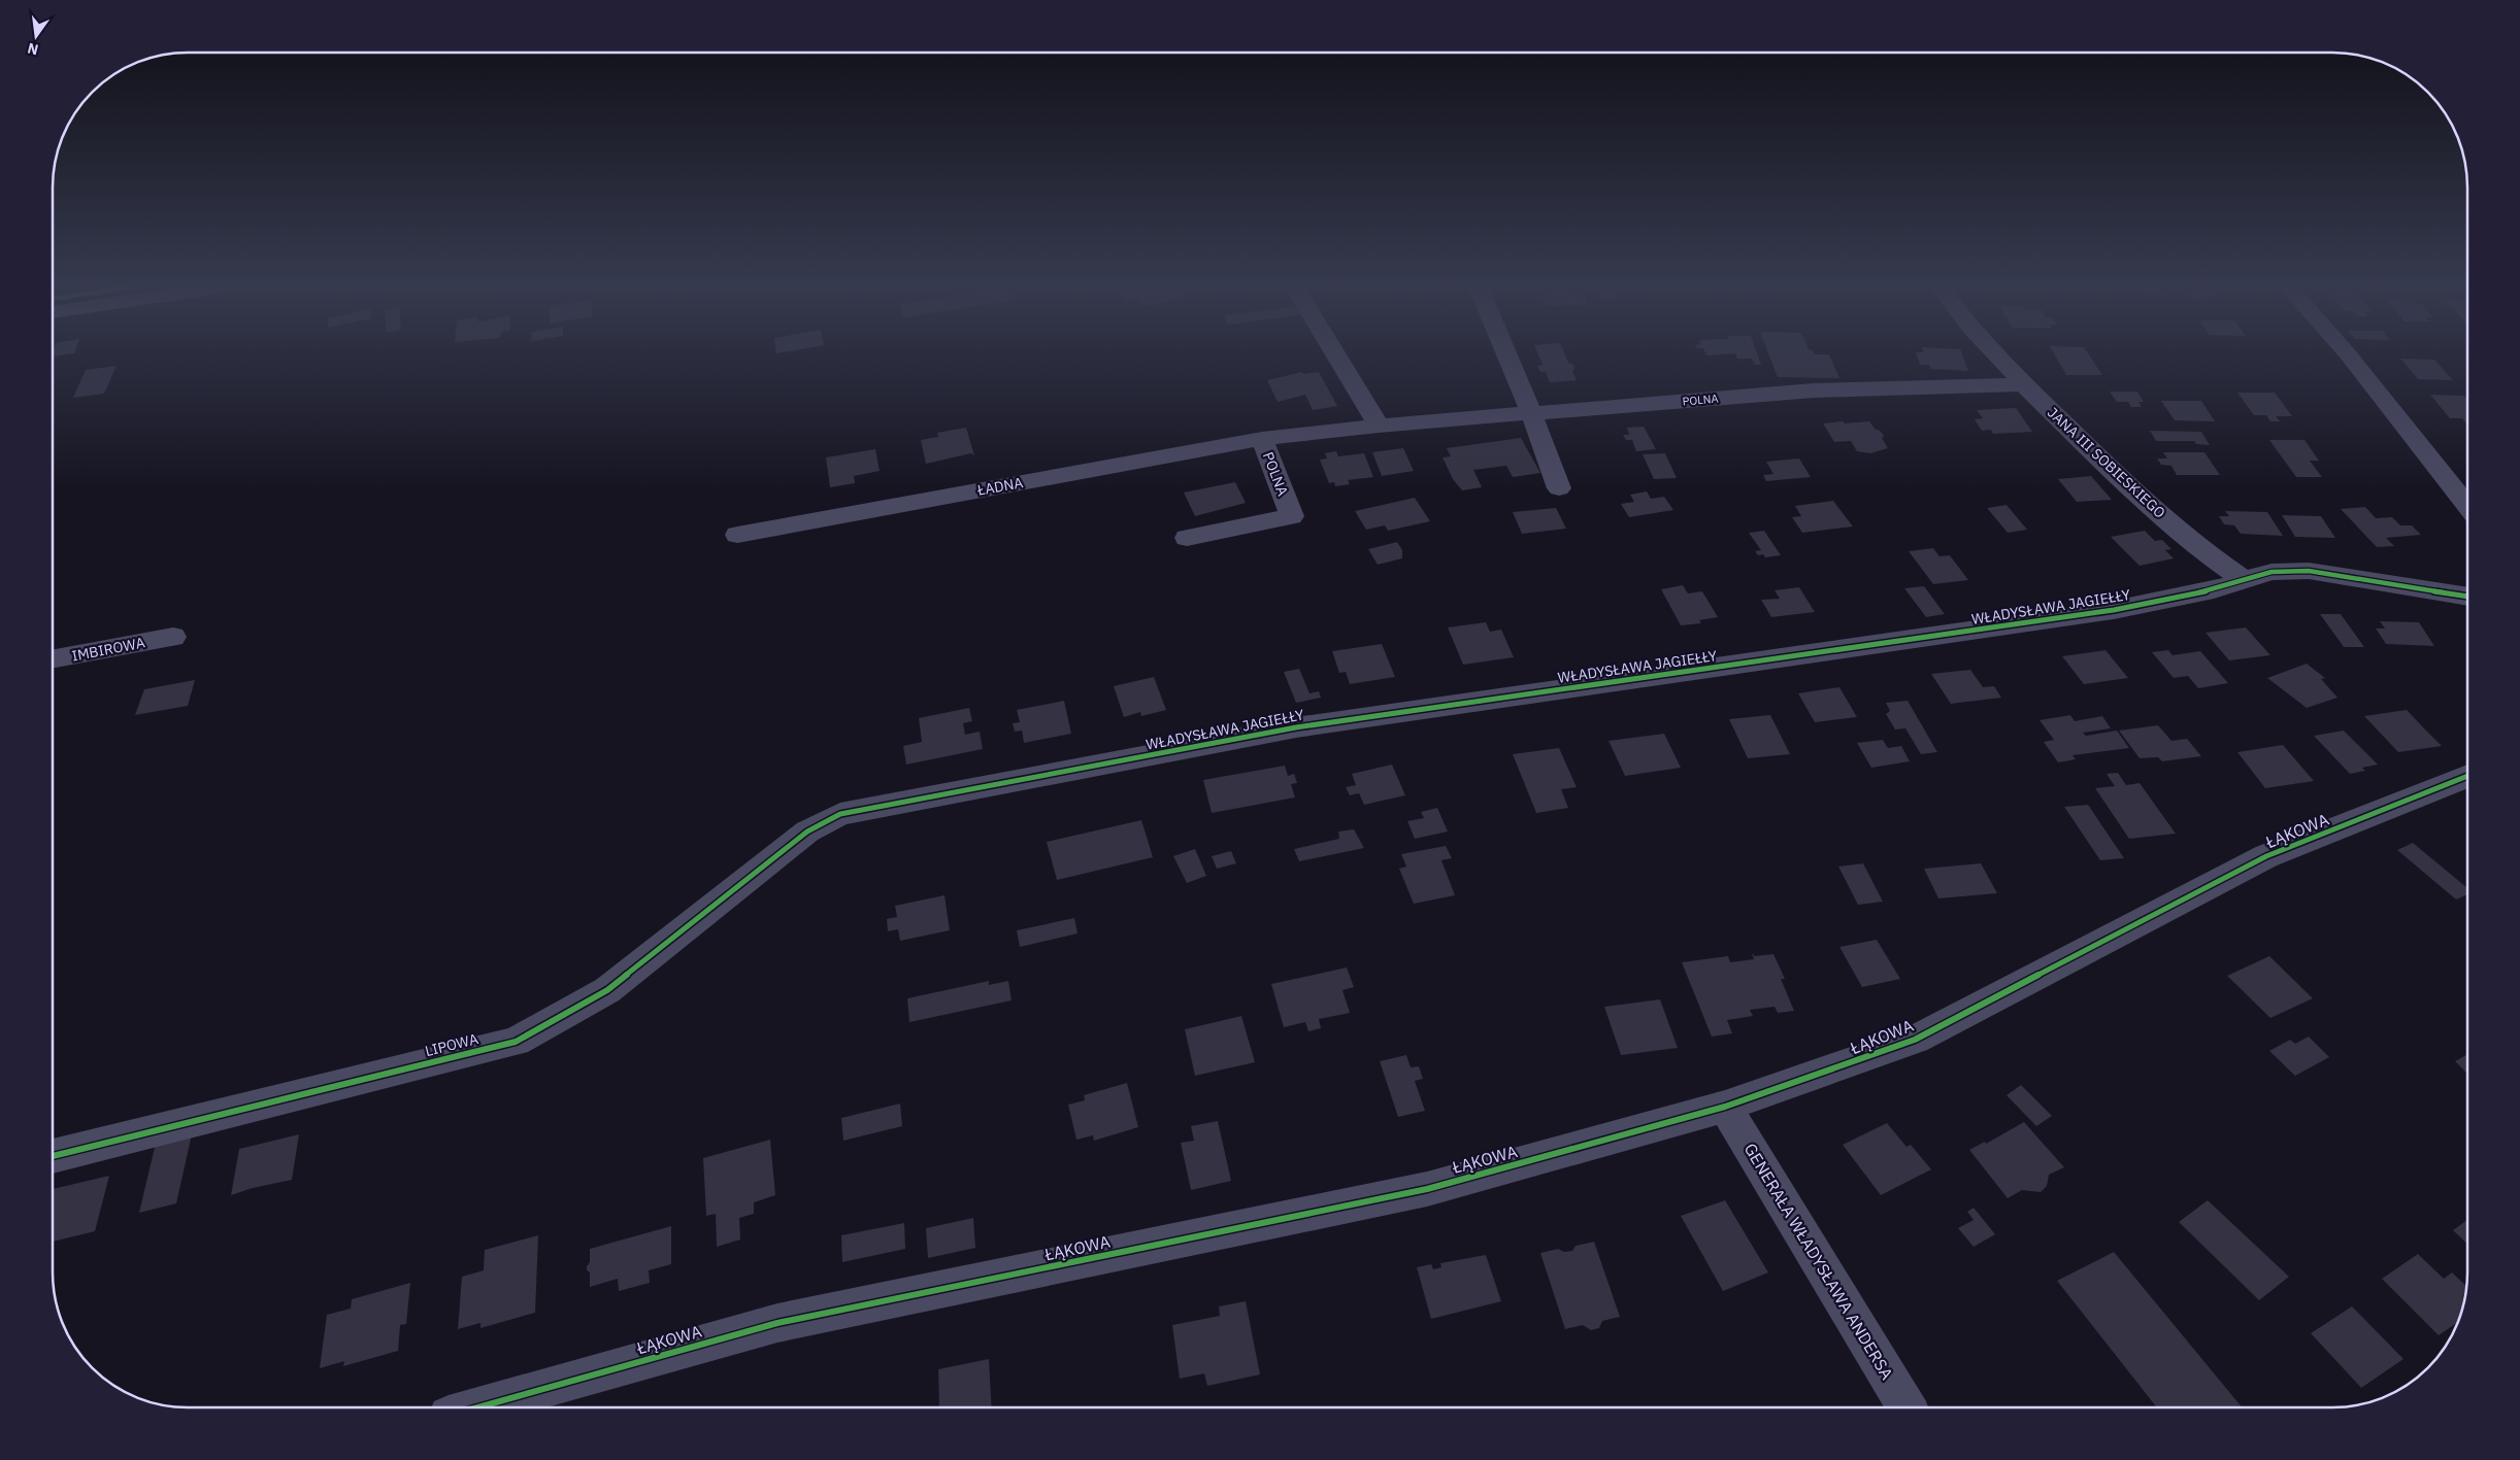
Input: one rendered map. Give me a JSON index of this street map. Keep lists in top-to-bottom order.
{
  "streets": {
    "street": [
      "POLNA",
      "JANA III SOBIESKIEGO",
      "ŁADNA",
      "WŁADYSŁAWA JAGIEŁŁY",
      "IMBIROWA",
      "ŁĄKOWA",
      "LIPOWA",
      "GENERAŁA WŁADYSŁAWA ANDERSA"
    ]
  },
  "crossings": [
    ["POLNA", "JANA III SOBIESKIEGO"],
    ["POLNA", "ŁADNA"],
    ["JANA III SOBIESKIEGO", "WŁADYSŁAWA JAGIEŁŁY"],
    ["WŁADYSŁAWA JAGIEŁŁY", "LIPOWA"],
    ["ŁĄKOWA", "GENERAŁA WŁADYSŁAWA ANDERSA"]
  ],
  "north": "bottom"
}
